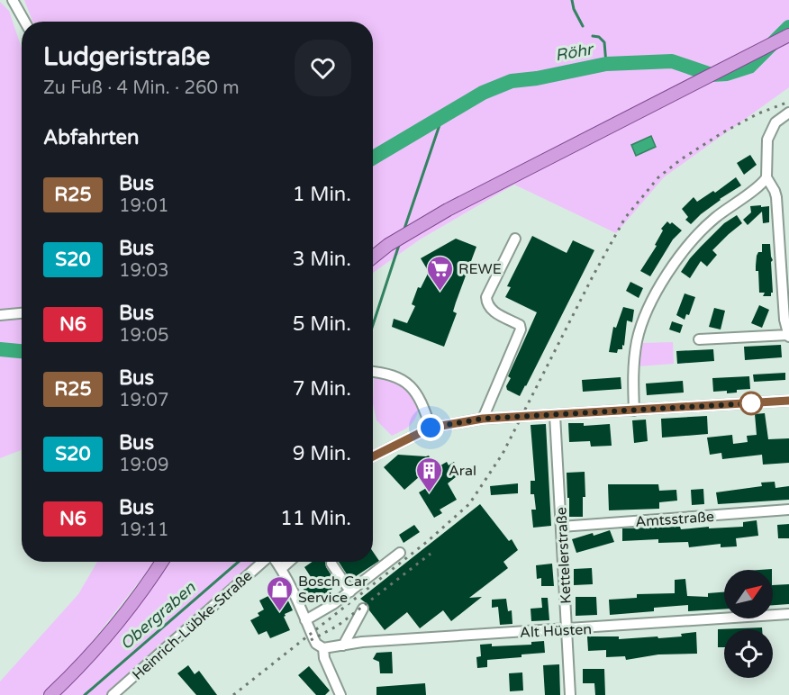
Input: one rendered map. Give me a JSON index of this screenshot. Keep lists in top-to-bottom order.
{
  "streets": {
    "street": [
      "Amtsstraße",
      "Kettelerstraße",
      "Heinrich-Lübke-Straße",
      "Alt Hüsten"
    ]
  },
  "crossings": [
    ["Amtsstraße", "Kettelerstraße"],
    ["Kettelerstraße", "Alt Hüsten"]
  ],
  "water": ["Röhr", "Obergraben"],
  "places": {
    "supermarket": ["REWE"],
    "building": ["Aral"],
    "shop": ["Bosch Car Service"]
  },
  "lines": ["bus line R25"],
  "north": "top right",
  "page": {
    "heading": [
      ["Ludgeristraße", "Zu Fuß · 4 Min. · 260 m"],
      "Abfahrten"
    ],
    "list": [
      {
        "mark": "R25",
        "name": "Bus",
        "note": "19:01",
        "value": "1 Min."
      },
      {
        "mark": "S20",
        "name": "Bus",
        "note": "19:03",
        "value": "3 Min."
      },
      {
        "mark": "N6",
        "name": "Bus",
        "note": "19:05",
        "value": "5 Min."
      },
      {
        "mark": "R25",
        "name": "Bus",
        "note": "19:07",
        "value": "7 Min."
      },
      {
        "mark": "S20",
        "name": "Bus",
        "note": "19:09",
        "value": "9 Min."
      },
      {
        "mark": "N6",
        "name": "Bus",
        "note": "19:11",
        "value": "11 Min."
      }
    ]
  }
}
